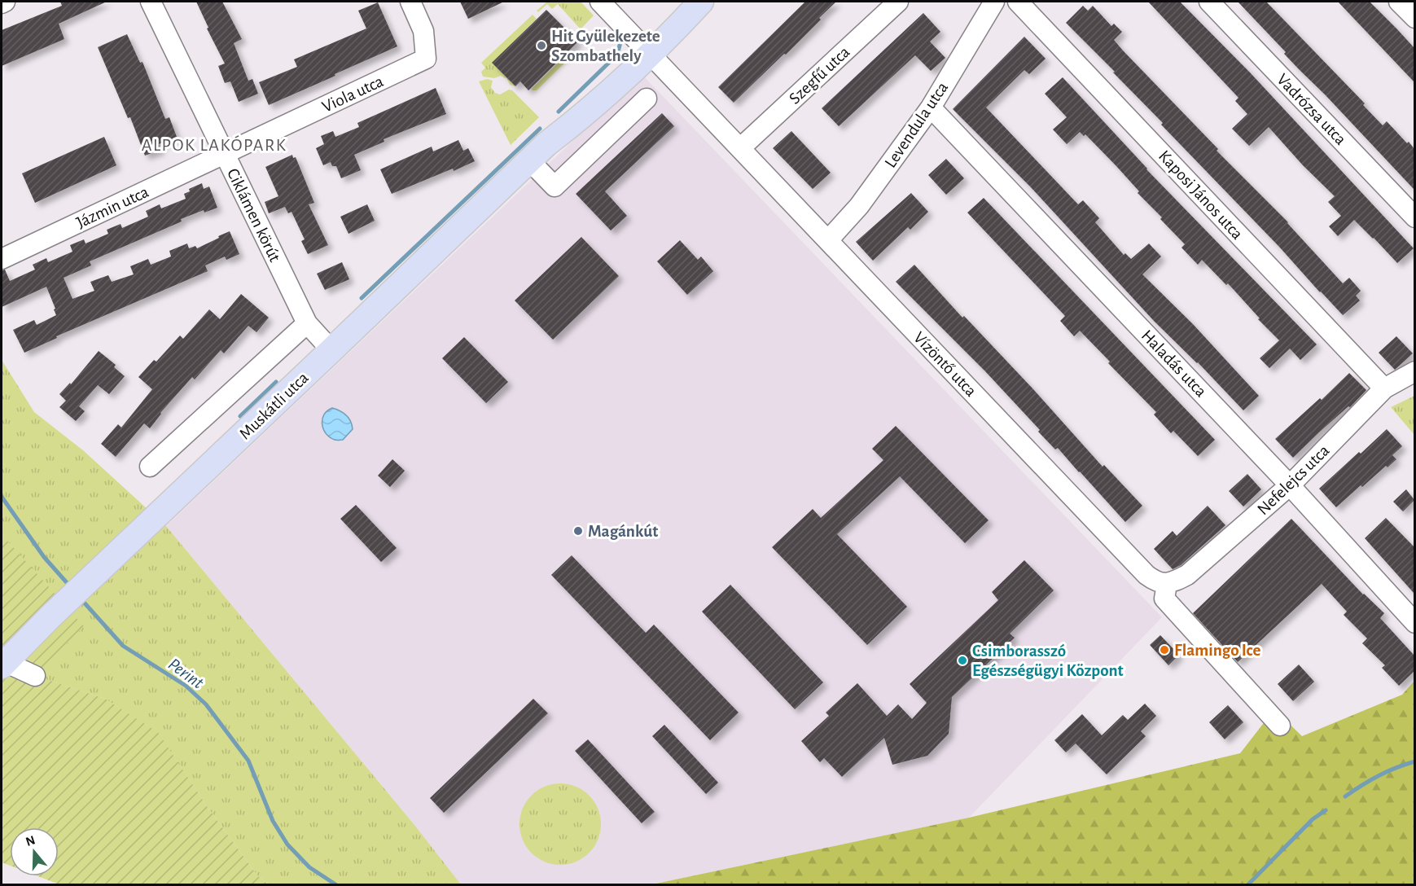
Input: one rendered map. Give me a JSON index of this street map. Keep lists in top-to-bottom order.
{
  "streets": {
    "main road": ["Muskátli utca"],
    "street": [
      "Szegfű utca",
      "Viola utca",
      "Vadrózsa utca",
      "Levendula utca",
      "Kaposi János utca",
      "Jázmin utca",
      "Ciklámen körút",
      "Haladás utca",
      "Vízöntő utca",
      "Nefelejcs utca"
    ]
  },
  "crossings": [
    ["Szegfű utca", "Vízöntő utca"],
    ["Viola utca", "Jázmin utca"],
    ["Viola utca", "Ciklámen körút"],
    ["Levendula utca", "Haladás utca"],
    ["Levendula utca", "Vízöntő utca"],
    ["Kaposi János utca", "Nefelejcs utca"],
    ["Jázmin utca", "Ciklámen körút"],
    ["Ciklámen körút", "Muskátli utca"],
    ["Haladás utca", "Nefelejcs utca"],
    ["Vízöntő utca", "Muskátli utca"],
    ["Vízöntő utca", "Nefelejcs utca"]
  ],
  "districts": ["ALPOK LAKÓPARK"],
  "water": ["Perint"],
  "places": [
    "Hit Gyülekezete Szombathely",
    "Magánkút",
    "Flamingo Ice",
    "Csimborasszó Egészségügyi Központ"
  ],
  "north": "top"
}
